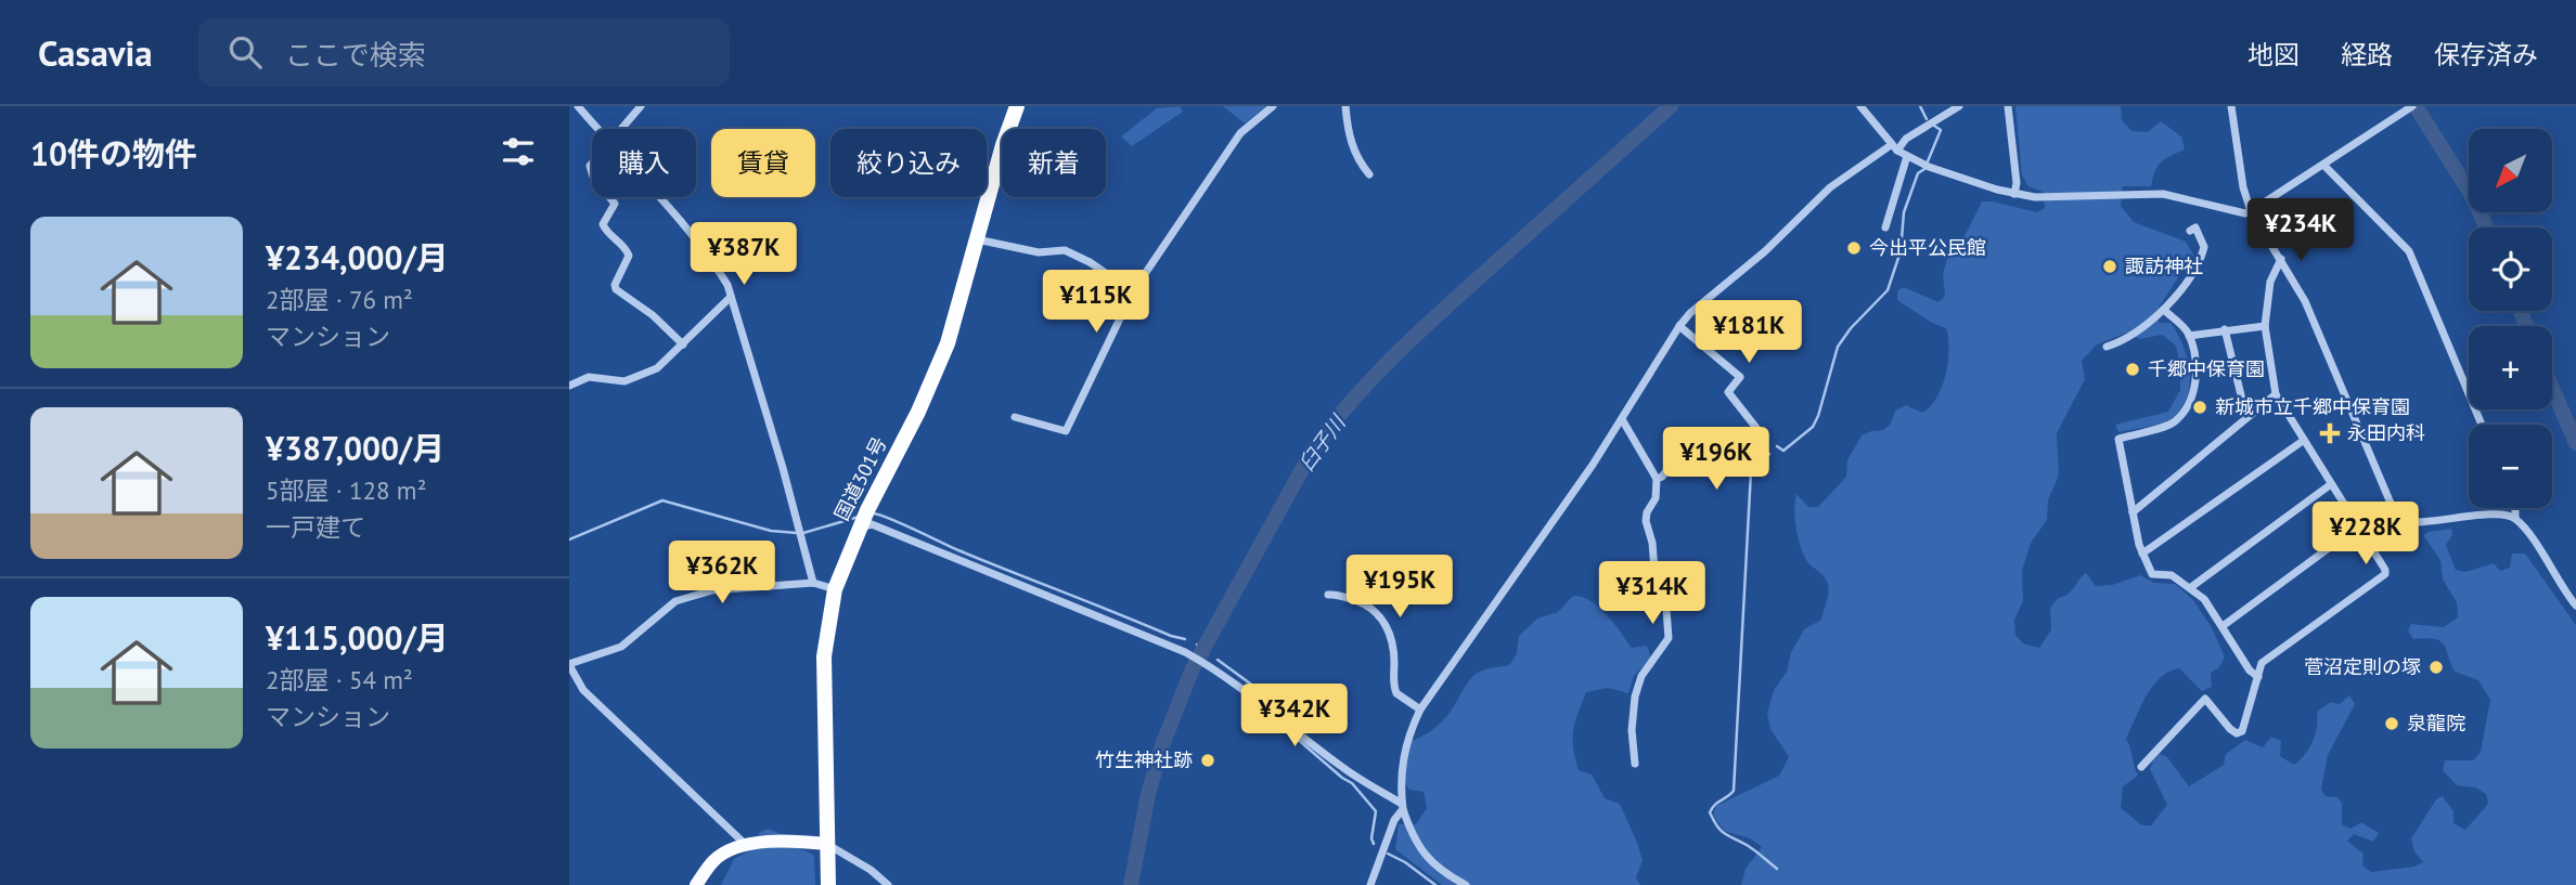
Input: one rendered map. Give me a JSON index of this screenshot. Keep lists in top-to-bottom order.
{
  "streets": {
    "highway": ["国道301号"]
  },
  "water": ["臼子川"],
  "places": {
    "other": [
      "今出平公民館",
      "諏訪神社",
      "千郷中保育園",
      "新城市立千郷中保育園",
      "菅沼定則の塚",
      "泉龍院",
      "竹生神社跡"
    ],
    "health": ["永田内科"]
  },
  "north": "bottom left",
  "page": {
    "header": "Casavia",
    "search": "ここで検索",
    "nav": ["地図", "経路", "保存済み"],
    "heading": "10件の物件",
    "map_buttons": ["+", "−"],
    "chip": [
      "購入",
      "賃貸",
      "絞り込み",
      "新着"
    ],
    "list": [
      {
        "name": "¥234,000/月",
        "note": "2部屋 · 76 m² · マンション"
      },
      {
        "name": "¥387,000/月",
        "note": "5部屋 · 128 m² · 一戸建て"
      },
      {
        "name": "¥115,000/月",
        "note": "2部屋 · 54 m² · マンション"
      }
    ],
    "price": [
      "¥234K",
      "¥387K",
      "¥115K",
      "¥181K",
      "¥196K",
      "¥228K",
      "¥362K",
      "¥195K",
      "¥314K",
      "¥342K"
    ]
  }
}
